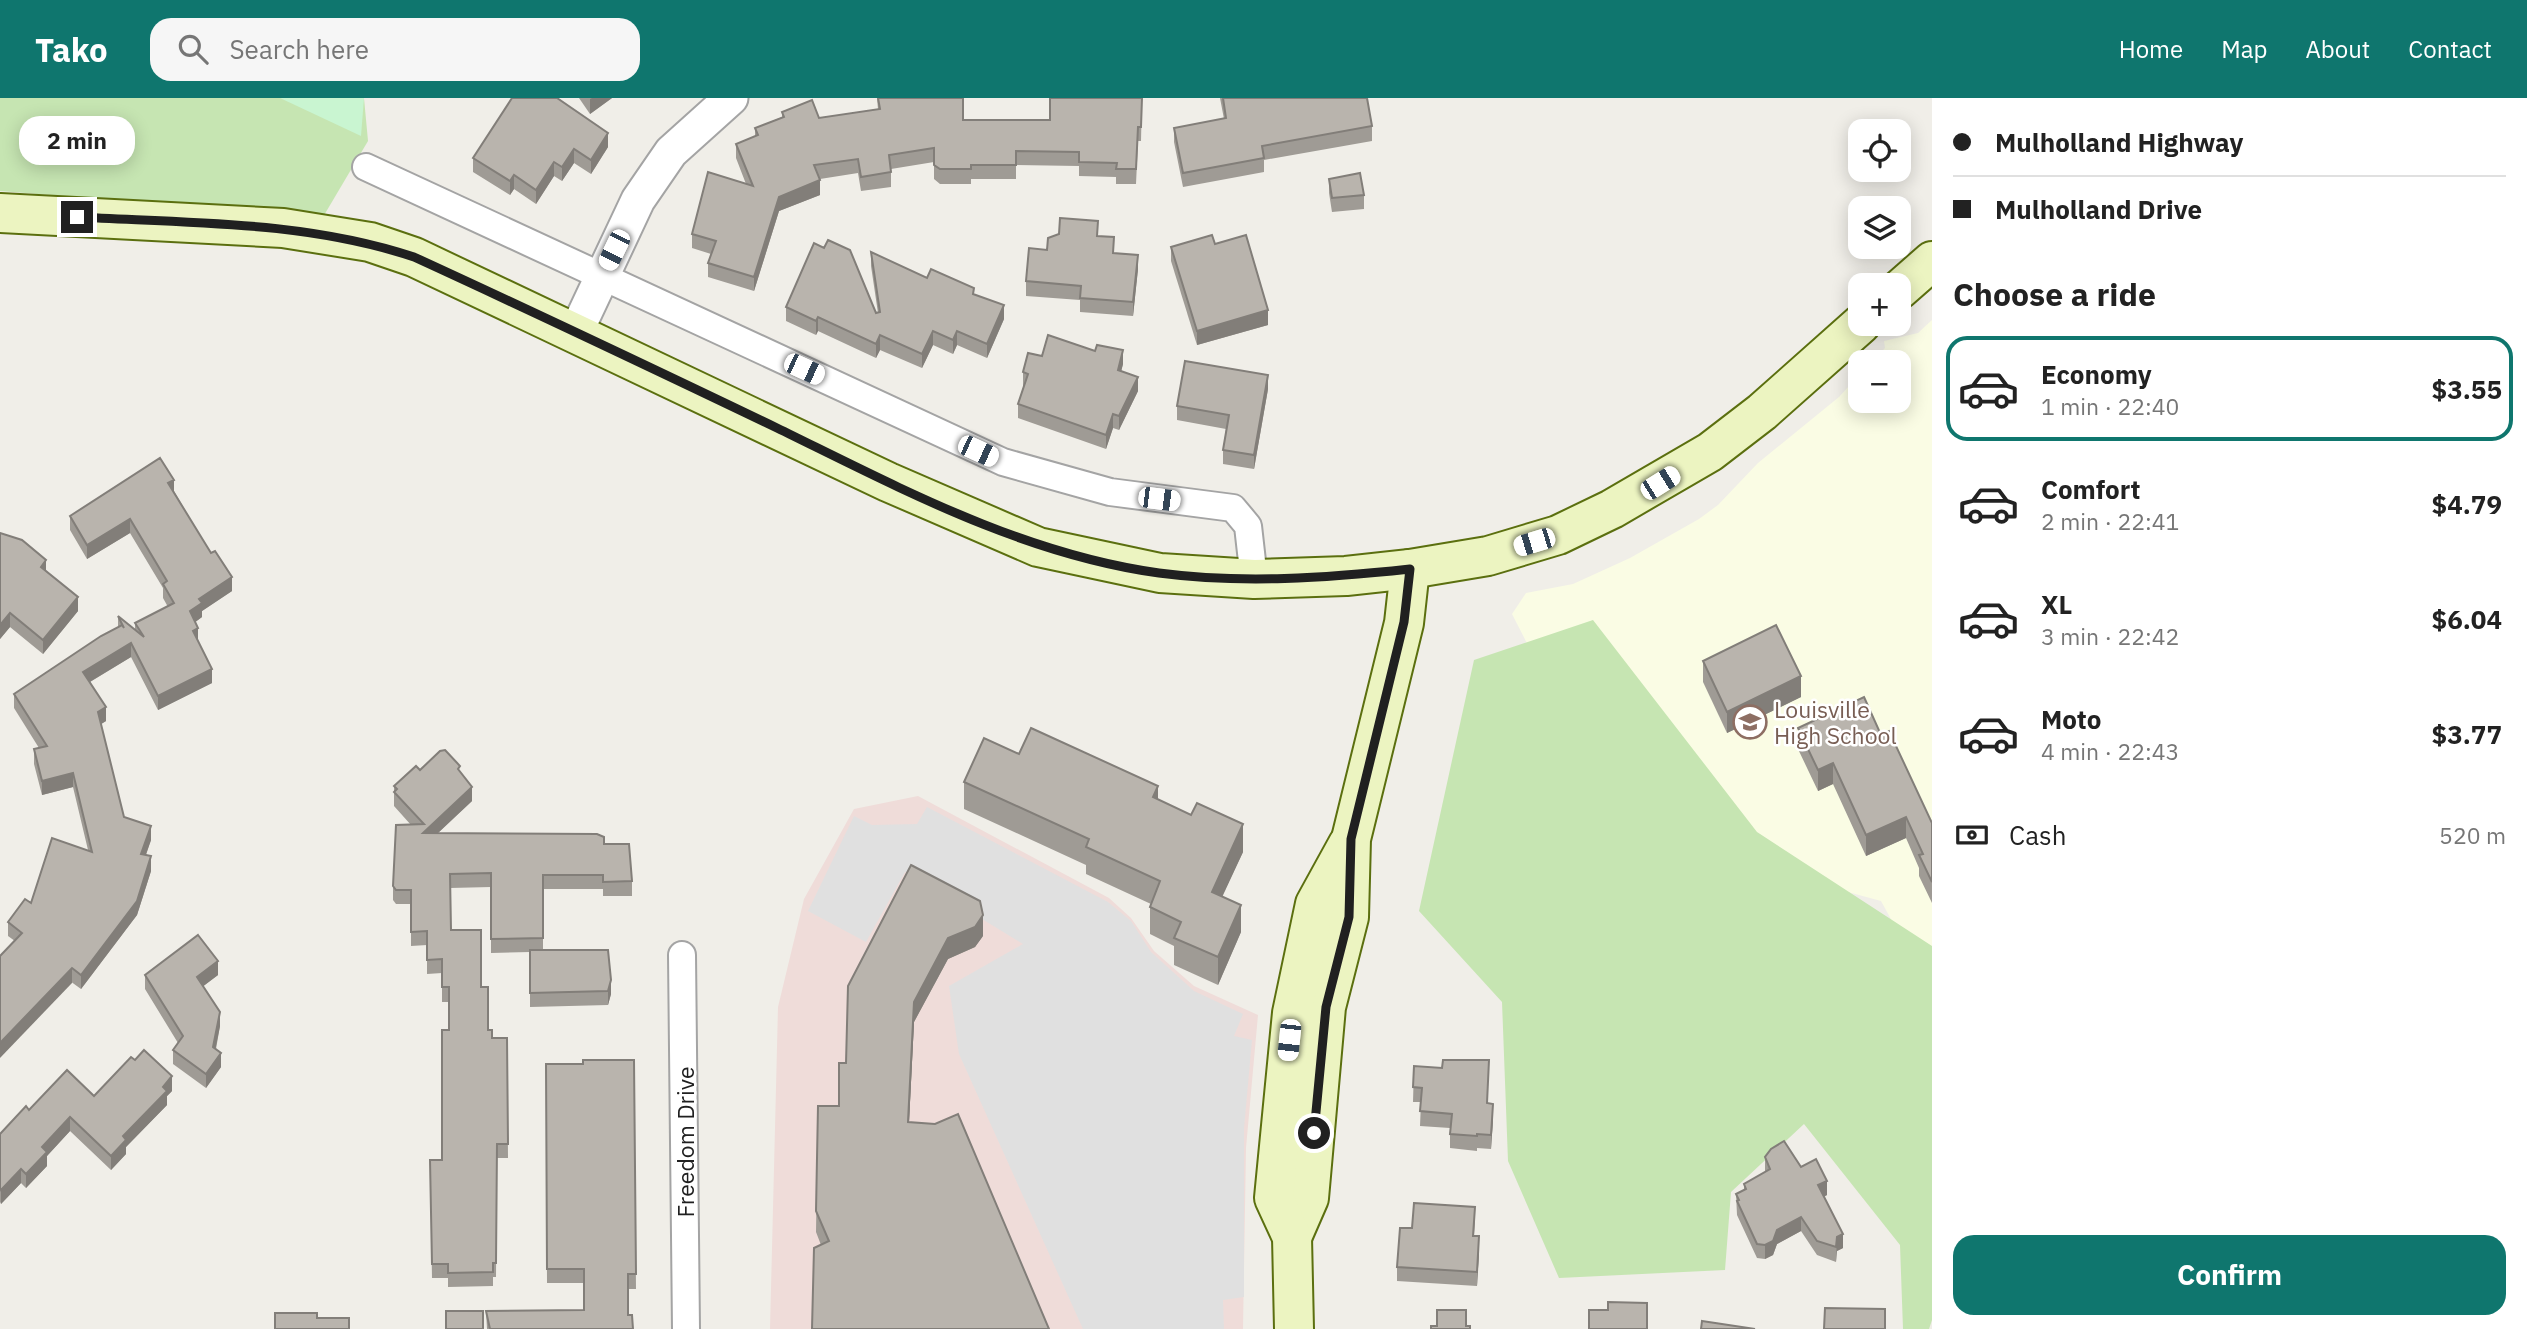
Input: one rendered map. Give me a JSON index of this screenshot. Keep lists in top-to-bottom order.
{
  "streets": {
    "street": ["Freedom Drive"]
  },
  "places": {
    "school or university": ["Louisville High School"]
  },
  "page": {
    "header": "Tako",
    "search": "Search here",
    "nav": [
      "Home",
      "Map",
      "About",
      "Contact"
    ],
    "banner": ["Mulholland Highway", "Mulholland Drive"],
    "bubble": "2 min",
    "map_buttons": ["+", "−"],
    "heading": "Choose a ride",
    "list": [
      {
        "name": "Economy",
        "note": "1 min · 22:40",
        "value": "$3.55"
      },
      {
        "name": "Comfort",
        "note": "2 min · 22:41",
        "value": "$4.79"
      },
      {
        "name": "XL",
        "note": "3 min · 22:42",
        "value": "$6.04"
      },
      {
        "name": "Moto",
        "note": "4 min · 22:43",
        "value": "$3.77"
      }
    ],
    "pay": ["Cash", "520 m"],
    "buttons": "Confirm"
  }
}
